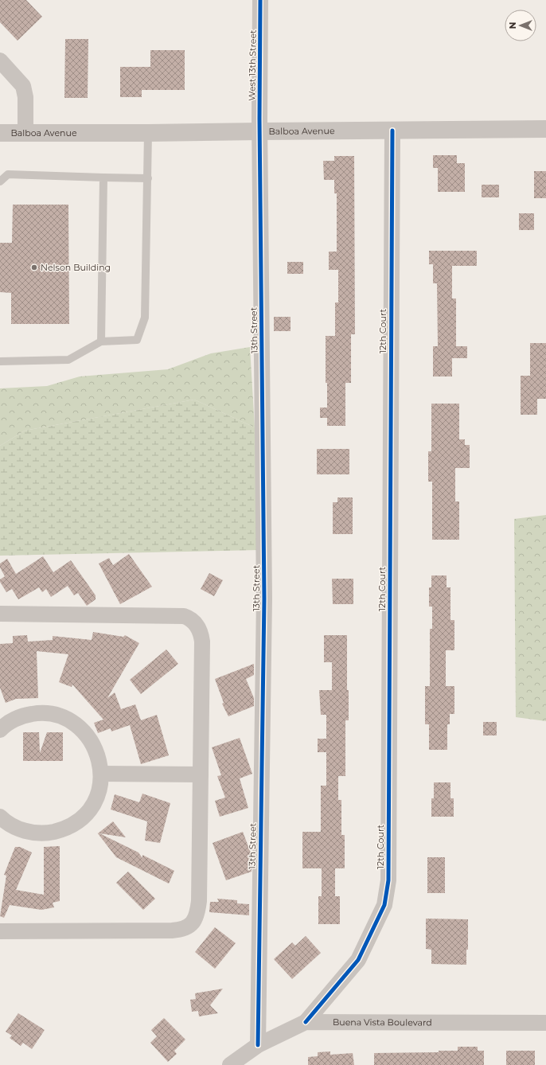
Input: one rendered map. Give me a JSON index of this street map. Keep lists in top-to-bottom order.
{
  "streets": {
    "street": [
      "West 13th Street",
      "Balboa Avenue",
      "13th Street",
      "12th Court",
      "Buena Vista Boulevard"
    ]
  },
  "crossings": [
    ["West 13th Street", "Balboa Avenue"],
    ["West 13th Street", "13th Street"],
    ["Balboa Avenue", "13th Street"],
    ["Balboa Avenue", "12th Court"],
    ["13th Street", "Buena Vista Boulevard"],
    ["12th Court", "Buena Vista Boulevard"]
  ],
  "places": ["Nelson Building"],
  "north": "left"
}
